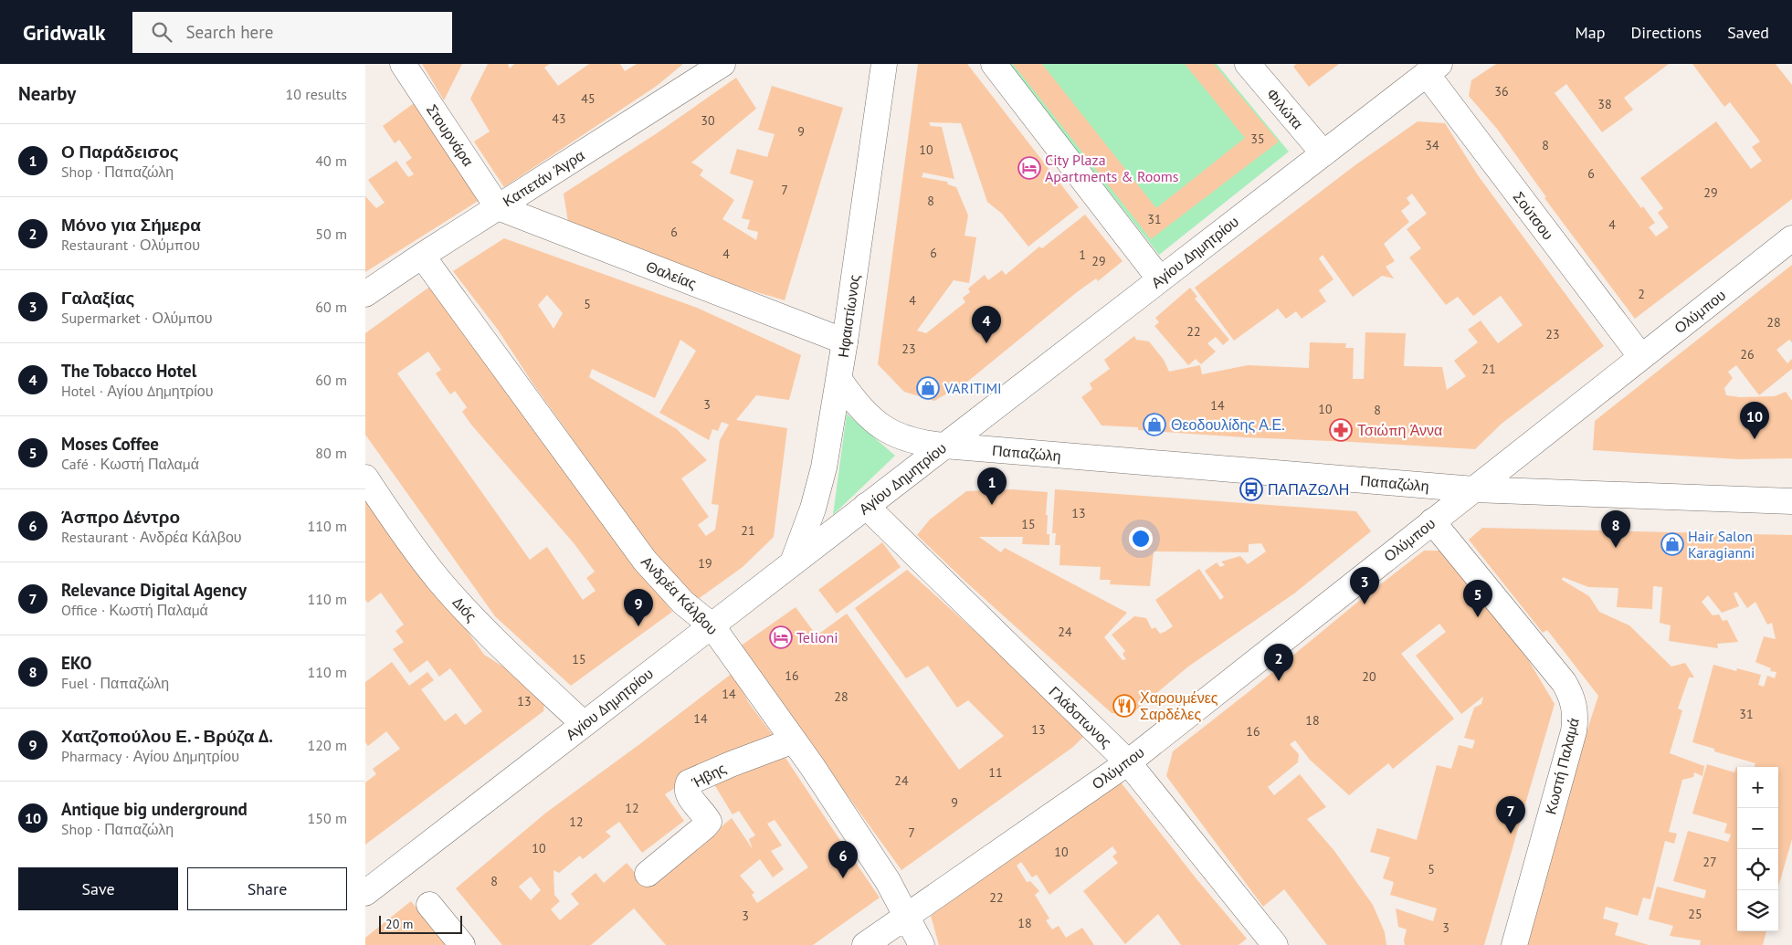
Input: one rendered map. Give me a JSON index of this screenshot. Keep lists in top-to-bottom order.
{
  "streets": {
    "street": [
      "Φιλώτα",
      "Στουρνάρα",
      "Καπετάν Άγρα",
      "Σούτσου",
      "Αγίου Δημητρίου",
      "Θαλείας",
      "Ολύμπου",
      "Ηφαιστίωνος",
      "Παπαζώλη",
      "Ανδρέα Κάλβου",
      "Διός",
      "Γλάδστωνος",
      "Κωστή Παλαμά",
      "Ήβης"
    ]
  },
  "crossings": [
    ["Φιλώτα", "Αγίου Δημητρίου"],
    ["Στουρνάρα", "Καπετάν Άγρα"],
    ["Στουρνάρα", "Θαλείας"],
    ["Καπετάν Άγρα", "Θαλείας"],
    ["Καπετάν Άγρα", "Ανδρέα Κάλβου"],
    ["Σούτσου", "Αγίου Δημητρίου"],
    ["Σούτσου", "Ολύμπου"],
    ["Αγίου Δημητρίου", "Ηφαιστίωνος"],
    ["Αγίου Δημητρίου", "Παπαζώλη"],
    ["Αγίου Δημητρίου", "Ανδρέα Κάλβου"],
    ["Αγίου Δημητρίου", "Διός"],
    ["Αγίου Δημητρίου", "Γλάδστωνος"],
    ["Θαλείας", "Ηφαιστίωνος"],
    ["Ολύμπου", "Παπαζώλη"],
    ["Ολύμπου", "Ανδρέα Κάλβου"],
    ["Ολύμπου", "Γλάδστωνος"],
    ["Ολύμπου", "Κωστή Παλαμά"],
    ["Ηφαιστίωνος", "Παπαζώλη"],
    ["Ανδρέα Κάλβου", "Ήβης"]
  ],
  "places": {
    "hotel": ["City Plaza Apartments & Rooms", "Telioni"],
    "shop": ["VARITIMI", "Θεοδουλίδης Α.Ε.", "Hair Salon Karagianni"],
    "pharmacy": ["Τσιώπη Άννα"],
    "bus stop": ["ΠΑΠΑΖΩΛΗ"],
    "restaurant": ["Χαρουμένες Σαρδέλες"]
  },
  "house_numbers": [
    "36",
    "45",
    "38",
    "43",
    "30",
    "9",
    "35",
    "34",
    "8",
    "10",
    "6",
    "7",
    "29",
    "8",
    "31",
    "4",
    "6",
    "6",
    "4",
    "1",
    "29",
    "2",
    "4",
    "5",
    "28",
    "22",
    "23",
    "23",
    "26",
    "21",
    "3",
    "14",
    "10",
    "8",
    "13",
    "15",
    "21",
    "19",
    "24",
    "15",
    "16",
    "20",
    "14",
    "28",
    "13",
    "31",
    "14",
    "18",
    "13",
    "16",
    "11",
    "24",
    "9",
    "12",
    "12",
    "7",
    "10",
    "10",
    "27",
    "5",
    "8",
    "22",
    "25",
    "3",
    "18",
    "3"
  ],
  "scale_bar": "20 m",
  "page": {
    "header": "Gridwalk",
    "search": "Search here",
    "nav": ["Map", "Directions", "Saved"],
    "heading": ["Nearby", "10 results"],
    "list": [
      {
        "mark": "1",
        "name": "Ο Παράδεισος",
        "note": "Shop · Παπαζώλη",
        "value": "40 m"
      },
      {
        "mark": "2",
        "name": "Μόνο για Σήμερα",
        "note": "Restaurant · Ολύμπου",
        "value": "50 m"
      },
      {
        "mark": "3",
        "name": "Γαλαξίας",
        "note": "Supermarket · Ολύμπου",
        "value": "60 m"
      },
      {
        "mark": "4",
        "name": "The Tobacco Hotel",
        "note": "Hotel · Αγίου Δημητρίου",
        "value": "60 m"
      },
      {
        "mark": "5",
        "name": "Moses Coffee",
        "note": "Café · Κωστή Παλαμά",
        "value": "80 m"
      },
      {
        "mark": "6",
        "name": "Άσπρο Δέντρο",
        "note": "Restaurant · Ανδρέα Κάλβου",
        "value": "110 m"
      },
      {
        "mark": "7",
        "name": "Relevance Digital Agency",
        "note": "Office · Κωστή Παλαμά",
        "value": "110 m"
      },
      {
        "mark": "8",
        "name": "EKO",
        "note": "Fuel · Παπαζώλη",
        "value": "110 m"
      },
      {
        "mark": "9",
        "name": "Χατζοπούλου Ε. - Βρύζα Δ.",
        "note": "Pharmacy · Αγίου Δημητρίου",
        "value": "120 m"
      },
      {
        "mark": "10",
        "name": "Antique big underground",
        "note": "Shop · Παπαζώλη",
        "value": "150 m"
      }
    ],
    "pins": [
      "4",
      "10",
      "1",
      "8",
      "3",
      "5",
      "9",
      "2",
      "7",
      "6"
    ],
    "map_buttons": ["+", "−"],
    "buttons": ["Save", "Share"],
    "scale": "20 m"
  }
}
